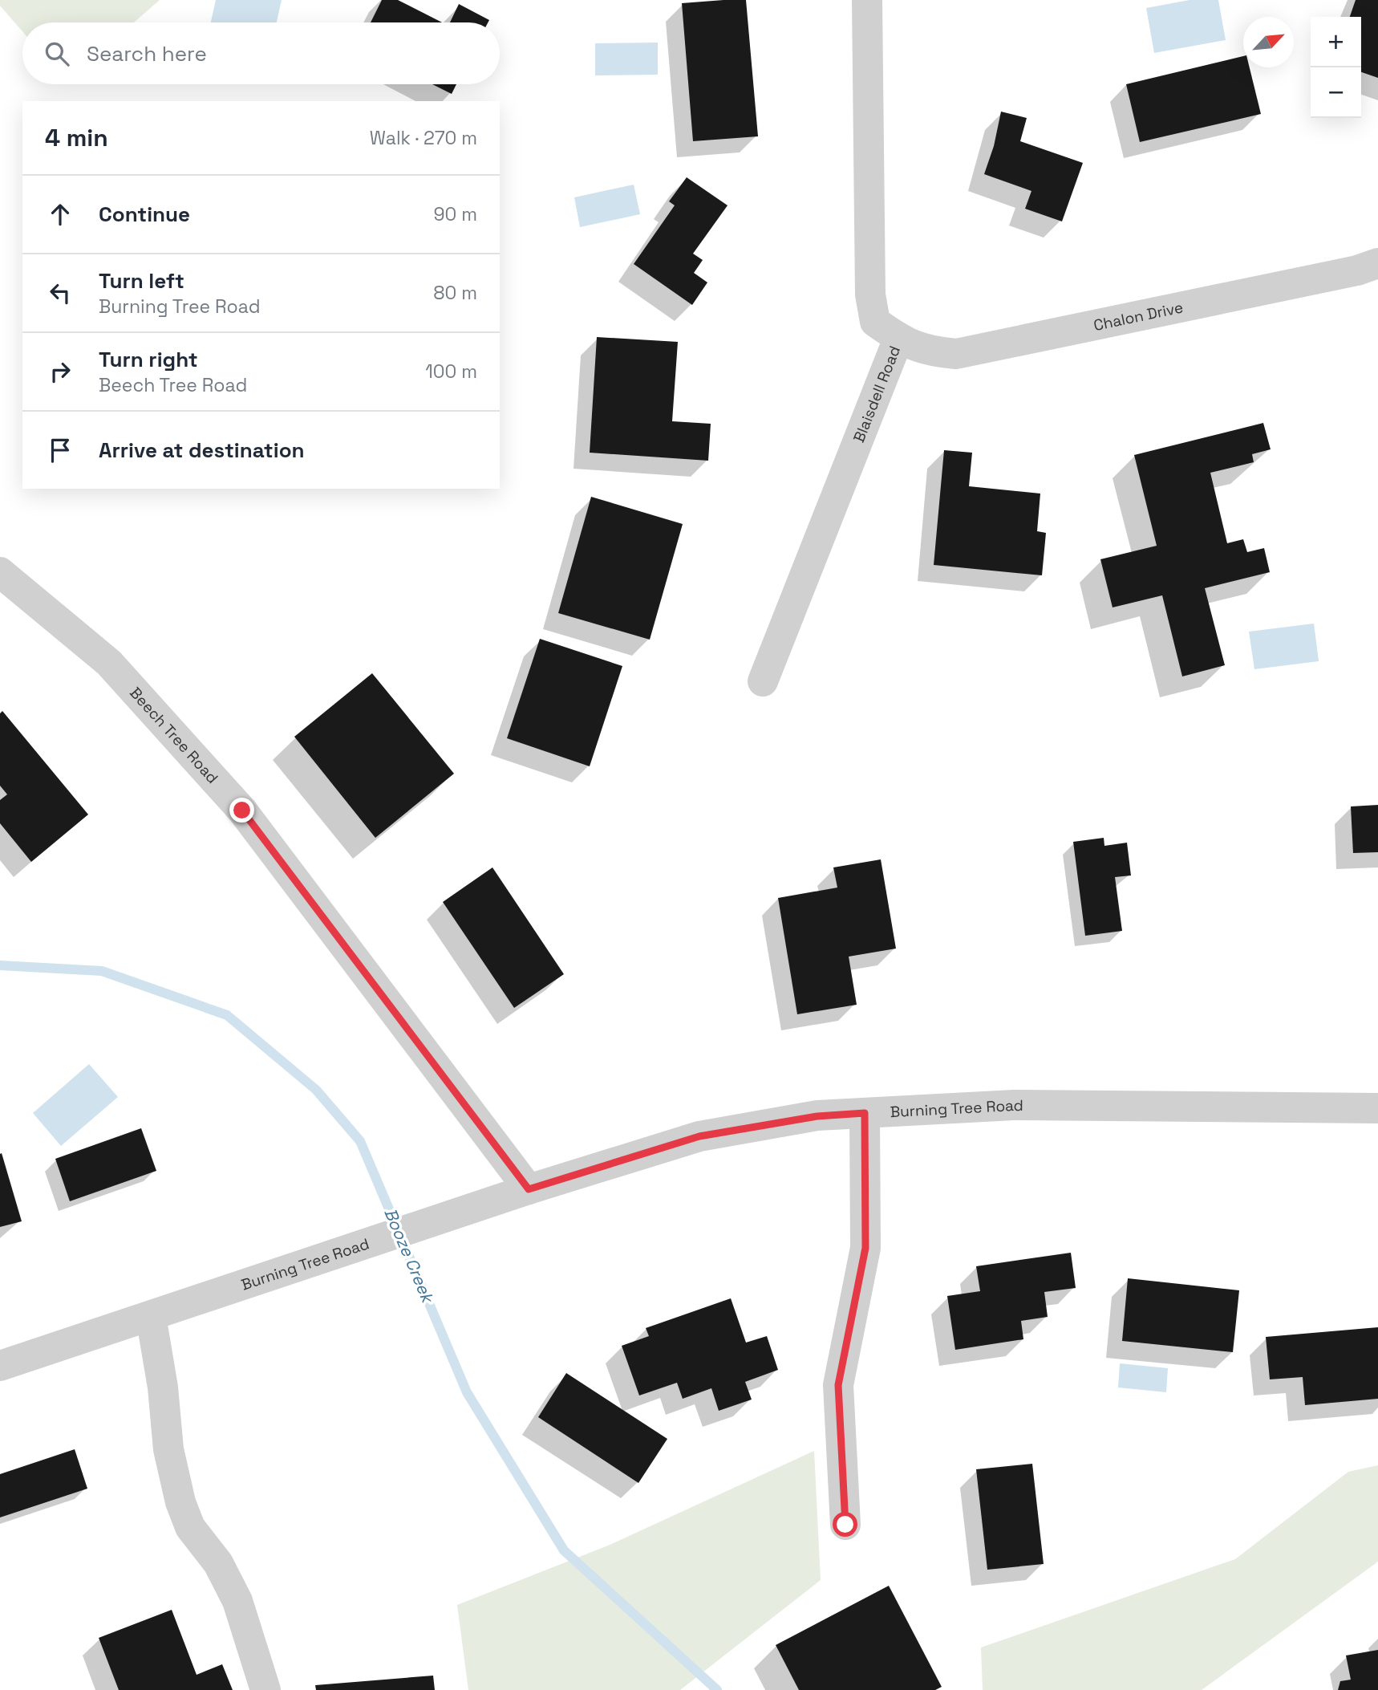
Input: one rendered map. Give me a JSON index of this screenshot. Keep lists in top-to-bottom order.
{
  "streets": {
    "street": [
      "Chalon Drive",
      "Blaisdell Road",
      "Beech Tree Road",
      "Burning Tree Road"
    ]
  },
  "crossings": [
    ["Chalon Drive", "Blaisdell Road"],
    ["Beech Tree Road", "Burning Tree Road"]
  ],
  "water": ["Booze Creek"],
  "north": "top right",
  "page": {
    "map_buttons": ["+", "−"],
    "search": "Search here",
    "heading": ["4 min", "Walk · 270 m"],
    "list": [
      ["Continue", "90 m"],
      ["Turn left", "Burning Tree Road", "80 m"],
      ["Turn right", "Beech Tree Road", "100 m"],
      "Arrive at destination"
    ]
  }
}
